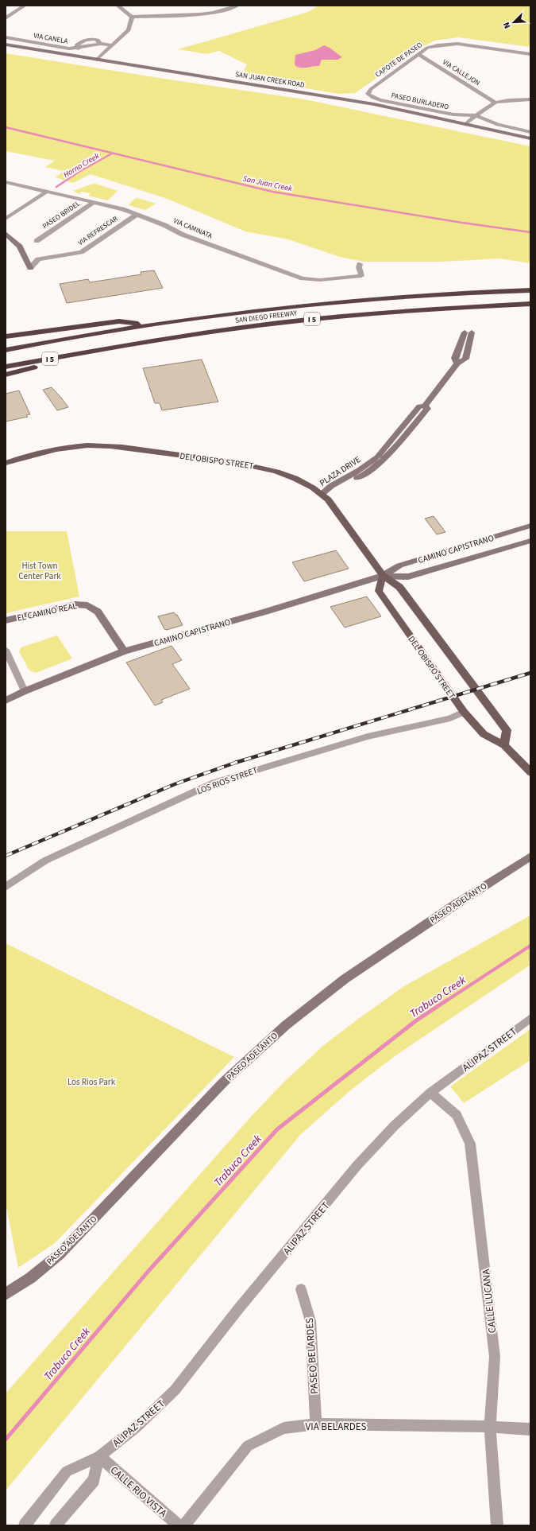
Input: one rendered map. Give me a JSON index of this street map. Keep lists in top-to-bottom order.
{
  "streets": {
    "highway": ["SAN DIEGO FREEWAY", "I 5"],
    "main road": [
      "SAN JUAN CREEK ROAD",
      "DEL OBISPO STREET",
      "PLAZA DRIVE",
      "CAMINO CAPISTRANO",
      "EL CAMINO REAL",
      "PASEO ADELANTO"
    ],
    "street": [
      "VIA CANELA",
      "CAPOTE DE PASEO",
      "VIA CALLEJON",
      "PASEO BURLADERO",
      "PASEO BRIDEL",
      "VIA CAMINATA",
      "VIA REFRESCAR",
      "LOS RIOS STREET",
      "ALIPAZ STREET",
      "CALLE LUCANA",
      "PASEO BELARDES",
      "VIA BELARDES",
      "CALLE RIO VISTA"
    ]
  },
  "crossings": [
    ["CAPOTE DE PASEO", "VIA CALLEJON"],
    ["CAPOTE DE PASEO", "PASEO BURLADERO"],
    ["PASEO BRIDEL", "VIA CAMINATA"],
    ["VIA CAMINATA", "VIA REFRESCAR"],
    ["DEL OBISPO STREET", "PLAZA DRIVE"],
    ["DEL OBISPO STREET", "CAMINO CAPISTRANO"],
    ["DEL OBISPO STREET", "LOS RIOS STREET"],
    ["CAMINO CAPISTRANO", "EL CAMINO REAL"],
    ["ALIPAZ STREET", "CALLE LUCANA"],
    ["ALIPAZ STREET", "CALLE RIO VISTA"],
    ["CALLE LUCANA", "VIA BELARDES"],
    ["PASEO BELARDES", "VIA BELARDES"]
  ],
  "water": ["Horno Creek", "San Juan Creek", "Trabuco Creek"],
  "parks": ["Hist Town Center Park", "Los Rios Park"],
  "north": "bottom left"
}
